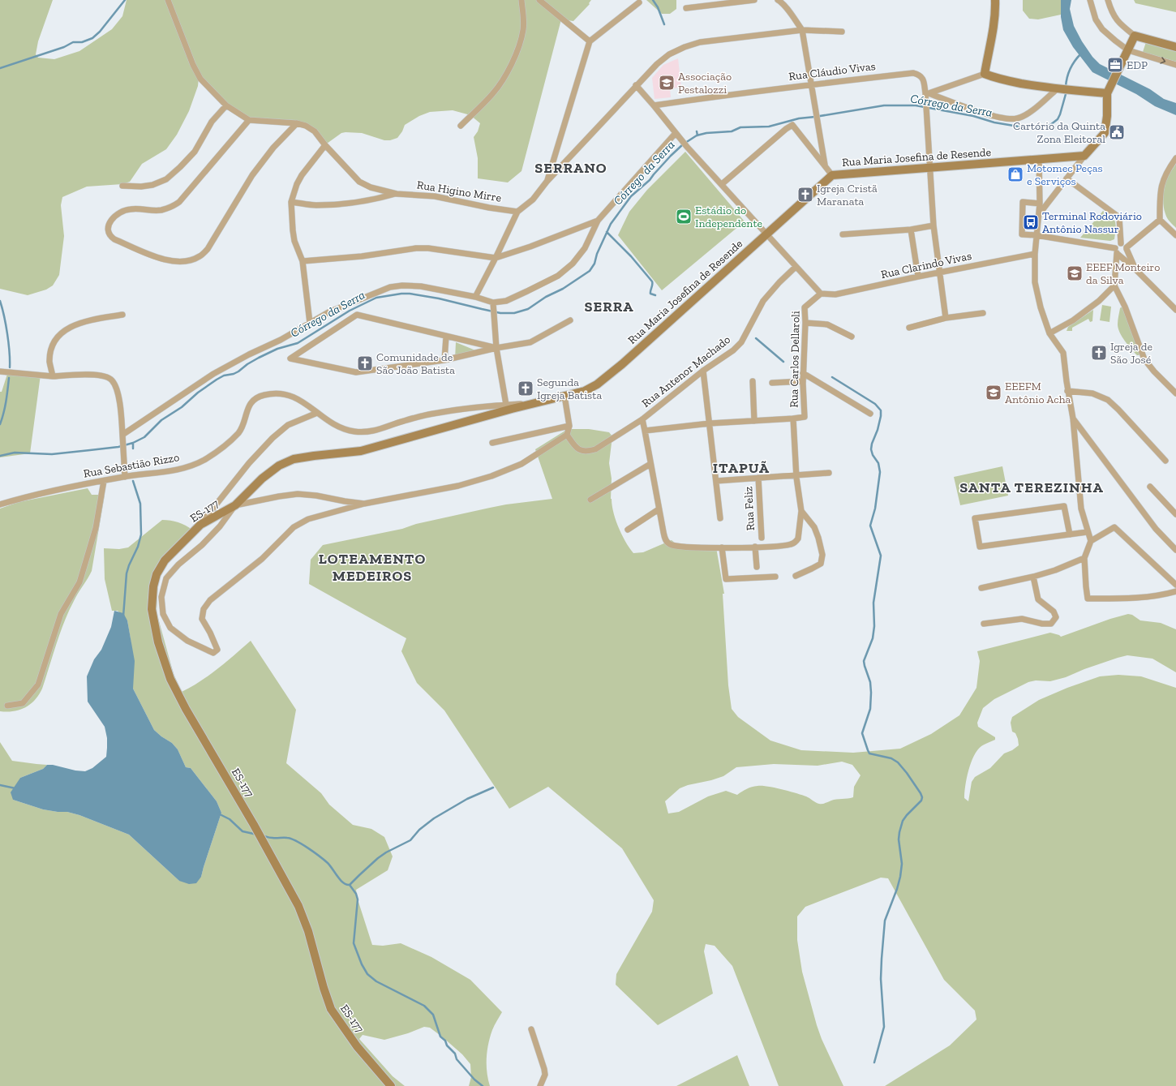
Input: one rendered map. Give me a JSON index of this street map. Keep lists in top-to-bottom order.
{
  "streets": {
    "main road": ["Rua Maria Josefina de Resende", "ES-177"],
    "street": [
      "Rua Cláudio Vivas",
      "Rua Higino Mirre",
      "Rua Clarindo Vivas",
      "Rua Carlos Dellaroli",
      "Rua Antenor Machado",
      "Rua Sebastião Rizzo",
      "Rua Feliz"
    ]
  },
  "crossings": [
    ["Rua Cláudio Vivas", "Rua Maria Josefina de Resende"],
    ["Rua Cláudio Vivas", "Rua Clarindo Vivas"],
    ["Rua Maria Josefina de Resende", "Rua Sebastião Rizzo"],
    ["Rua Maria Josefina de Resende", "ES-177"],
    ["Rua Clarindo Vivas", "Rua Carlos Dellaroli"]
  ],
  "districts": [
    "SERRANO",
    "SERRA",
    "ITAPUÃ",
    "SANTA TEREZINHA",
    "LOTEAMENTO MEDEIROS"
  ],
  "water": ["Córrego da Serra"],
  "places": {
    "office": ["EDP"],
    "school or university": ["Associação Pestalozzi", "EEEF Monteiro da Silva", "EEEFM Antônio Acha"],
    "public building": ["Cartório da Quinta Zona Eleitoral"],
    "shop": ["Motomec Peças e Serviços"],
    "church": [
      "Igreja Cristã Maranata",
      "Igreja de São José",
      "Comunidade de São João Batista",
      "Segunda Igreja Batista"
    ],
    "sports": ["Estádio do Independente"],
    "bus stop": ["Terminal Rodoviário Antônio Nassur"]
  }
}
